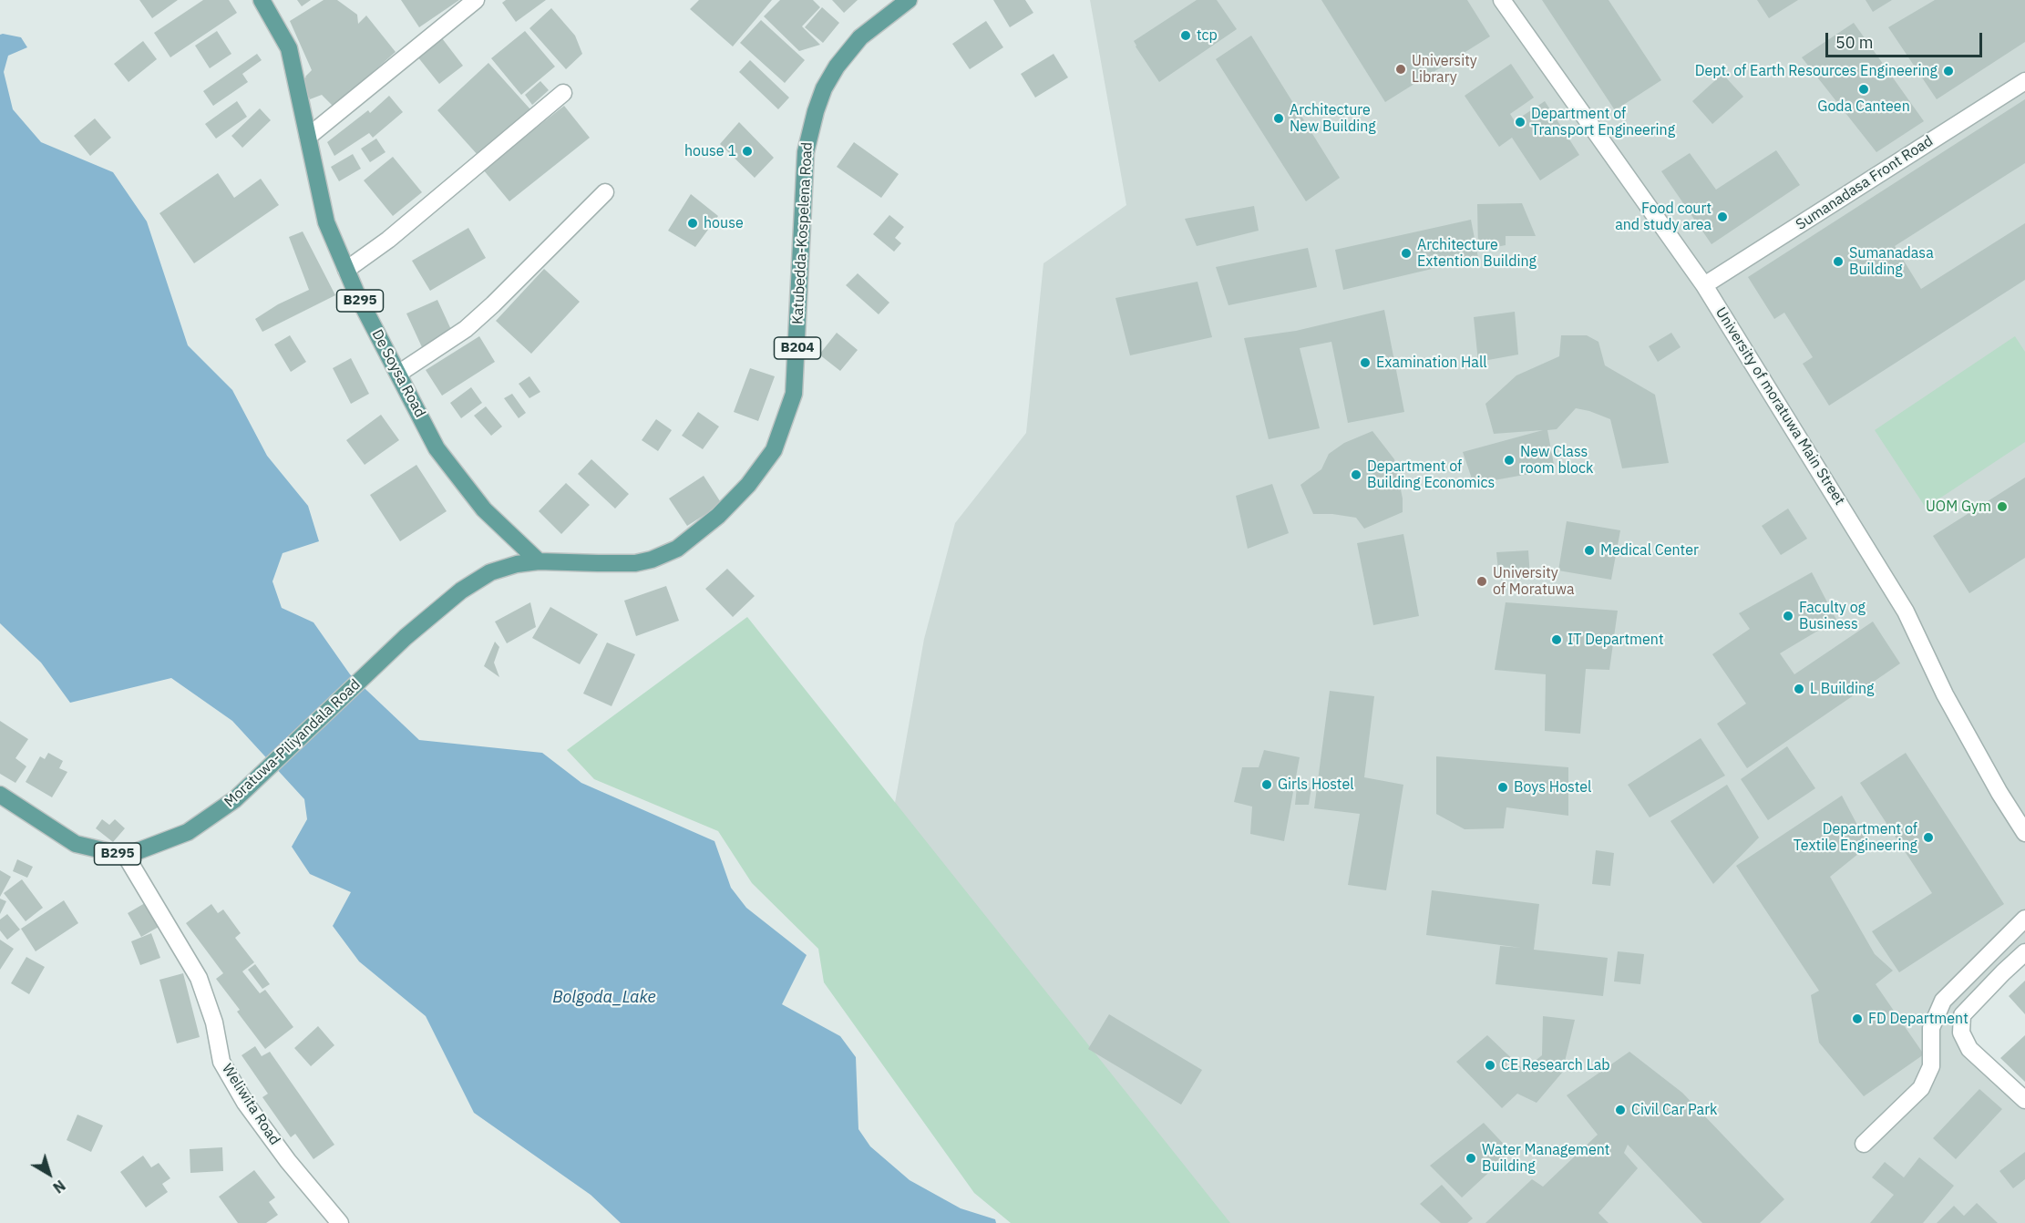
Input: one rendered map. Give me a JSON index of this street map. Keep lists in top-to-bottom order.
{
  "streets": {
    "main road": [
      "Katubedda-Kospelena Road",
      "B295",
      "B204",
      "De Soysa Road",
      "Moratuwa-Piliyandala Road"
    ],
    "street": ["Sumanadasa Front Road", "University of moratuwa Main Street", "Weliwita Road"]
  },
  "crossings": [
    ["Sumanadasa Front Road", "University of moratuwa Main Street"],
    ["Katubedda-Kospelena Road", "De Soysa Road"],
    ["Katubedda-Kospelena Road", "Moratuwa-Piliyandala Road"],
    ["B295", "Moratuwa-Piliyandala Road"],
    ["B295", "Weliwita Road"],
    ["De Soysa Road", "Moratuwa-Piliyandala Road"],
    ["Moratuwa-Piliyandala Road", "Weliwita Road"]
  ],
  "water": ["Bolgoda_Lake"],
  "places": [
    "tcp",
    "University Library",
    "Dept. of Earth Resources Engineering",
    "Goda Canteen",
    "Architecture New Building",
    "Department of Transport Engineering",
    "house 1",
    "Food court and study area",
    "house",
    "Architecture Extention Building",
    "Sumanadasa Building",
    "Examination Hall",
    "New Class room block",
    "Department of Building Economics",
    "UOM Gym",
    "Medical Center",
    "University of Moratuwa",
    "Faculty og Business",
    "IT Department",
    "L Building",
    "Girls Hostel",
    "Boys Hostel",
    "Department of Textile Engineering",
    "FD Department",
    "CE Research Lab",
    "Civil Car Park",
    "Water Management Building"
  ],
  "scale_bar": "50 m",
  "north": "bottom right"
}
